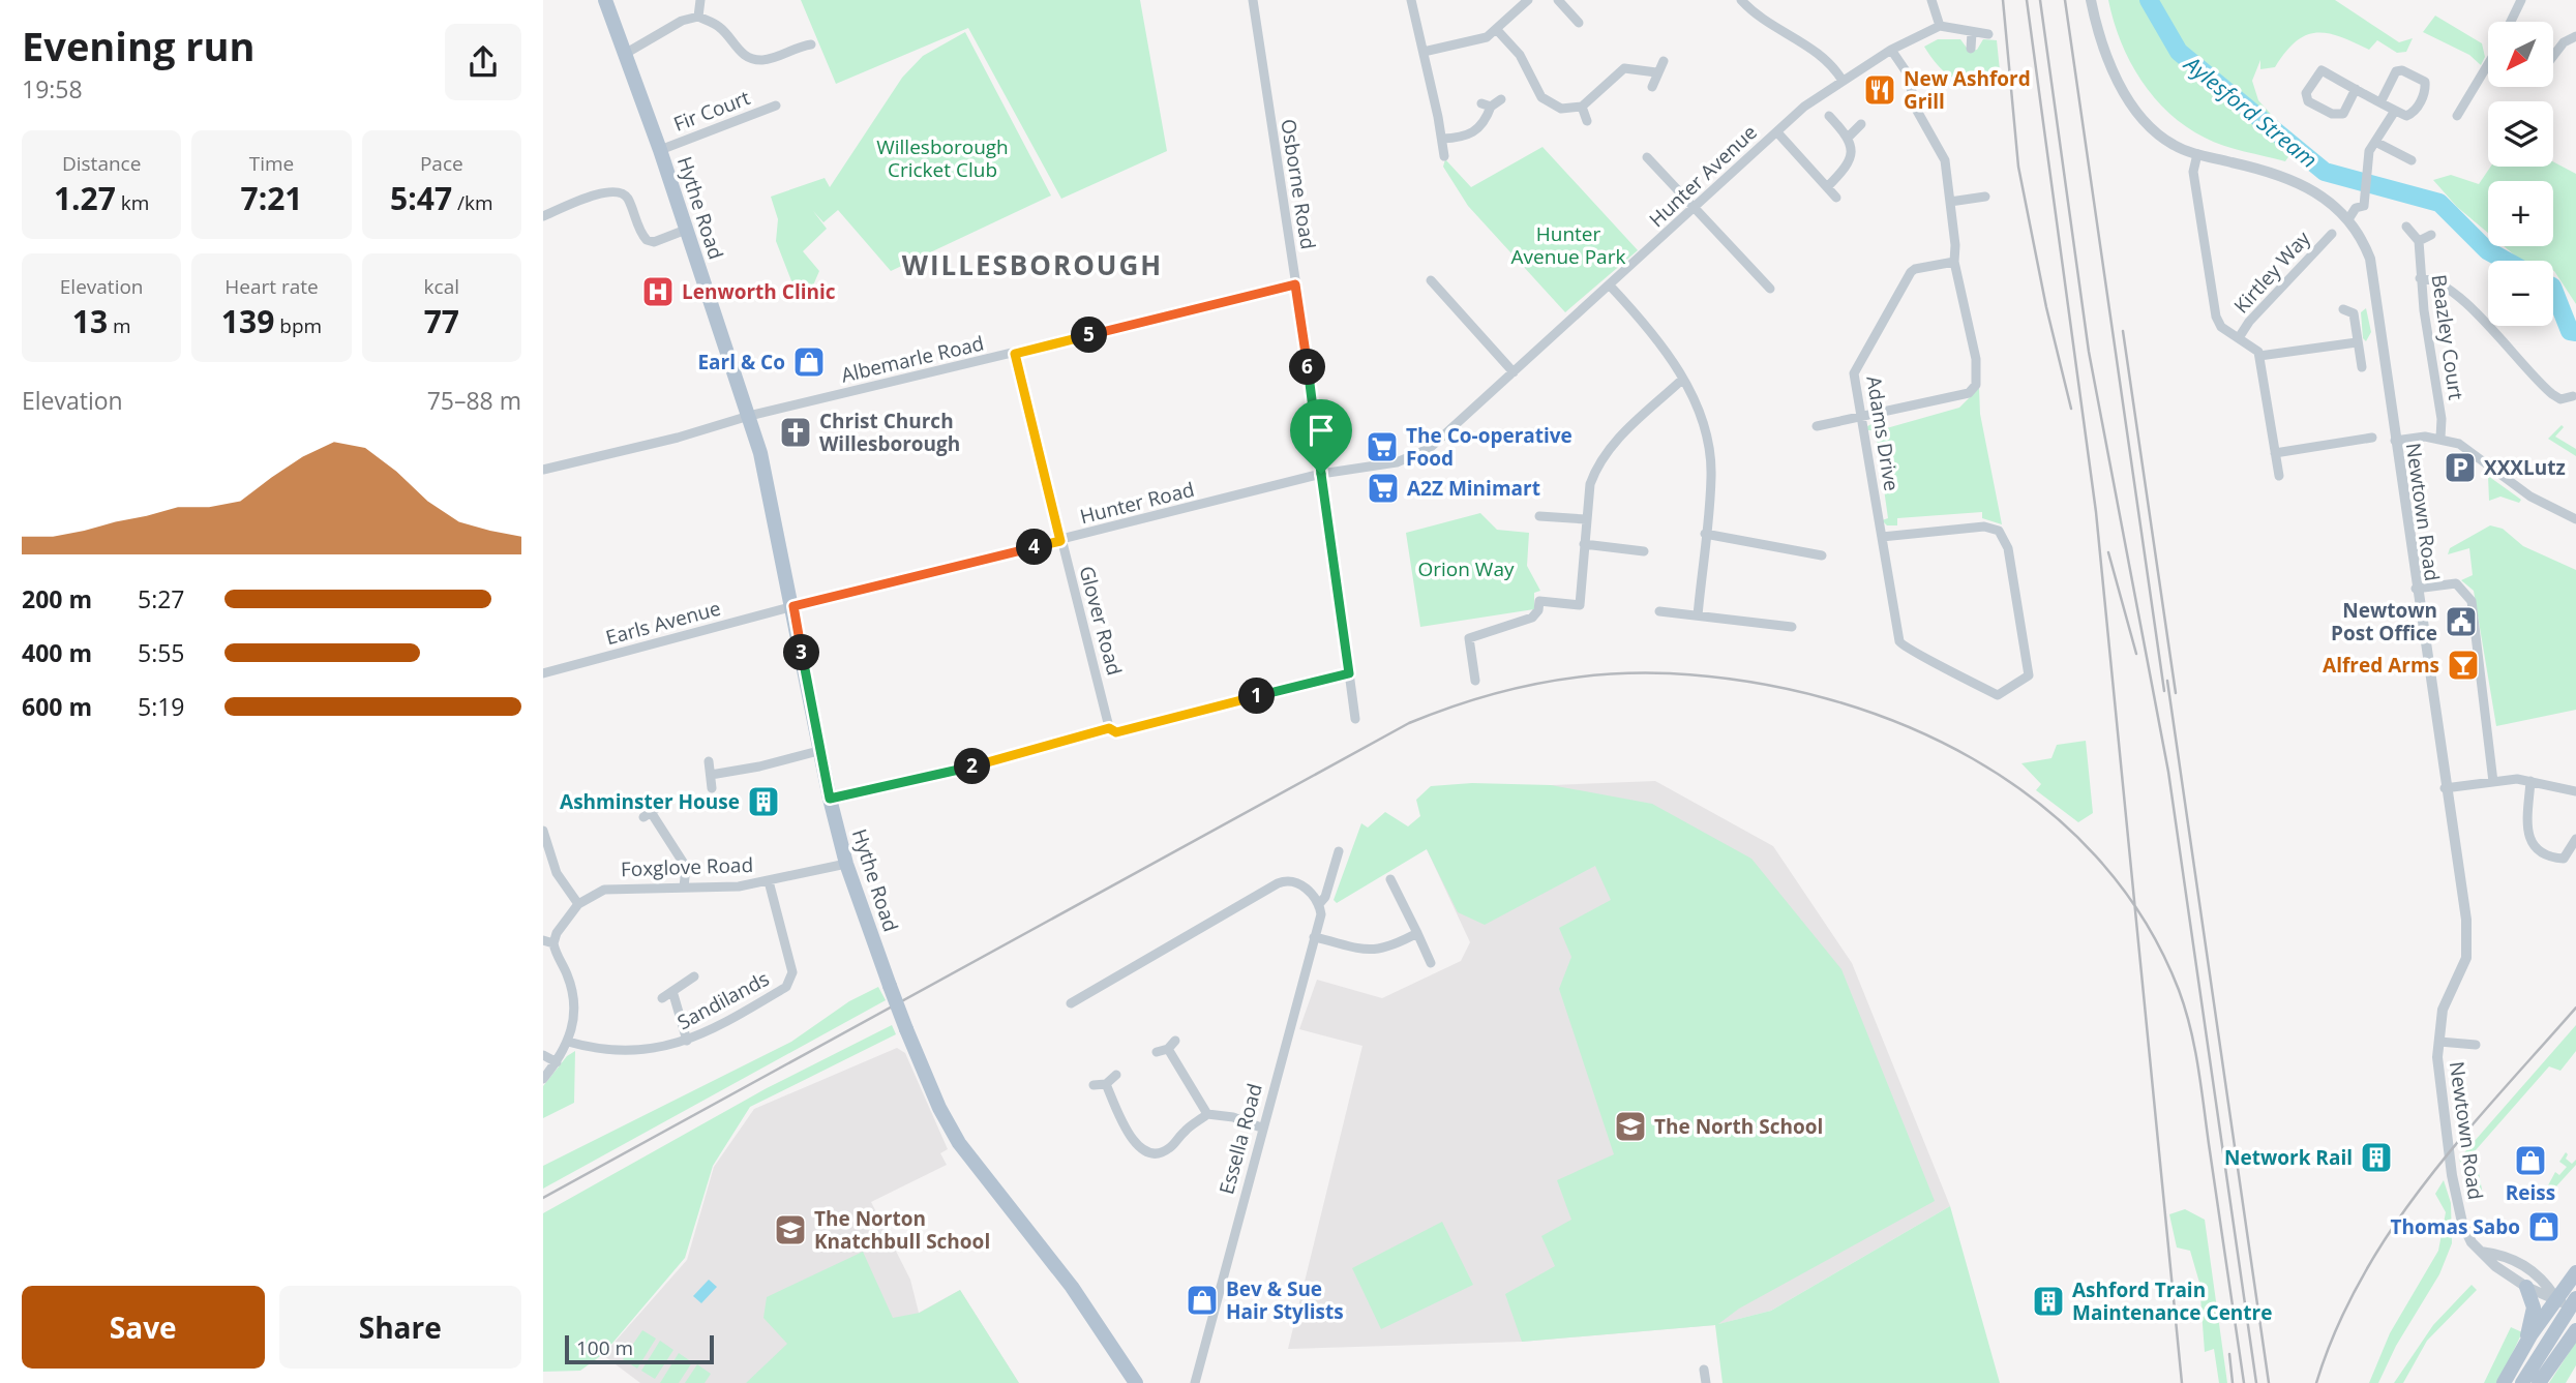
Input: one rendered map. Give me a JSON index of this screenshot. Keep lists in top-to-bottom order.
{
  "streets": {
    "main road": ["Hythe Road"],
    "street": [
      "Fir Court",
      "Hunter Avenue",
      "Osborne Road",
      "Kirtley Way",
      "Beazley Court",
      "Albemarle Road",
      "Adams Drive",
      "Hunter Road",
      "Newtown Road",
      "Glover Road",
      "Earls Avenue",
      "Foxglove Road",
      "Sandilands",
      "Essella Road"
    ]
  },
  "crossings": [
    ["Fir Court", "Hythe Road"],
    ["Hunter Avenue", "Osborne Road"],
    ["Hunter Avenue", "Hunter Road"],
    ["Osborne Road", "Albemarle Road"],
    ["Osborne Road", "Hunter Road"],
    ["Hythe Road", "Albemarle Road"],
    ["Hythe Road", "Hunter Road"],
    ["Hythe Road", "Earls Avenue"],
    ["Hythe Road", "Foxglove Road"],
    ["Albemarle Road", "Glover Road"],
    ["Hunter Road", "Glover Road"],
    ["Hunter Road", "Earls Avenue"],
    ["Foxglove Road", "Sandilands"]
  ],
  "districts": ["WILLESBOROUGH"],
  "water": ["Aylesford Stream"],
  "parks": ["Willesborough Cricket Club", "Hunter Avenue Park", "Orion Way"],
  "places": {
    "restaurant": ["New Ashford Grill"],
    "hospital": ["Lenworth Clinic"],
    "shop": [
      "Earl & Co",
      "Reiss",
      "Thomas Sabo",
      "Bev & Sue Hair Stylists"
    ],
    "church": ["Christ Church Willesborough"],
    "supermarket": ["The Co-operative Food", "A2Z Minimart"],
    "parking": ["XXXLutz"],
    "public building": ["Newtown Post Office"],
    "bar": ["Alfred Arms"],
    "building": ["Ashminster House", "Network Rail", "Ashford Train Maintenance Centre"],
    "school or university": ["The North School", "The Norton Knatchbull School"]
  },
  "scale_bar": "100 m",
  "north": "bottom left",
  "page": {
    "heading": ["Evening run", "19:58"],
    "map_buttons": ["+", "−"],
    "stats": [
      ["Distance", "1.27 km"],
      ["Time", "7:21"],
      ["Pace", "5:47 /km"],
      ["Elevation", "13 m"],
      ["Heart rate", "139 bpm"],
      ["kcal", "77"]
    ],
    "pins": [
      "5",
      "6",
      "4",
      "3",
      "1",
      "2"
    ],
    "chart": ["Elevation", "75–88 m"],
    "list": [
      {
        "name": "200 m",
        "note": "5:27"
      },
      {
        "name": "400 m",
        "note": "5:55"
      },
      {
        "name": "600 m",
        "note": "5:19"
      }
    ],
    "buttons": ["Save", "Share"],
    "scale": "100 m"
  }
}
